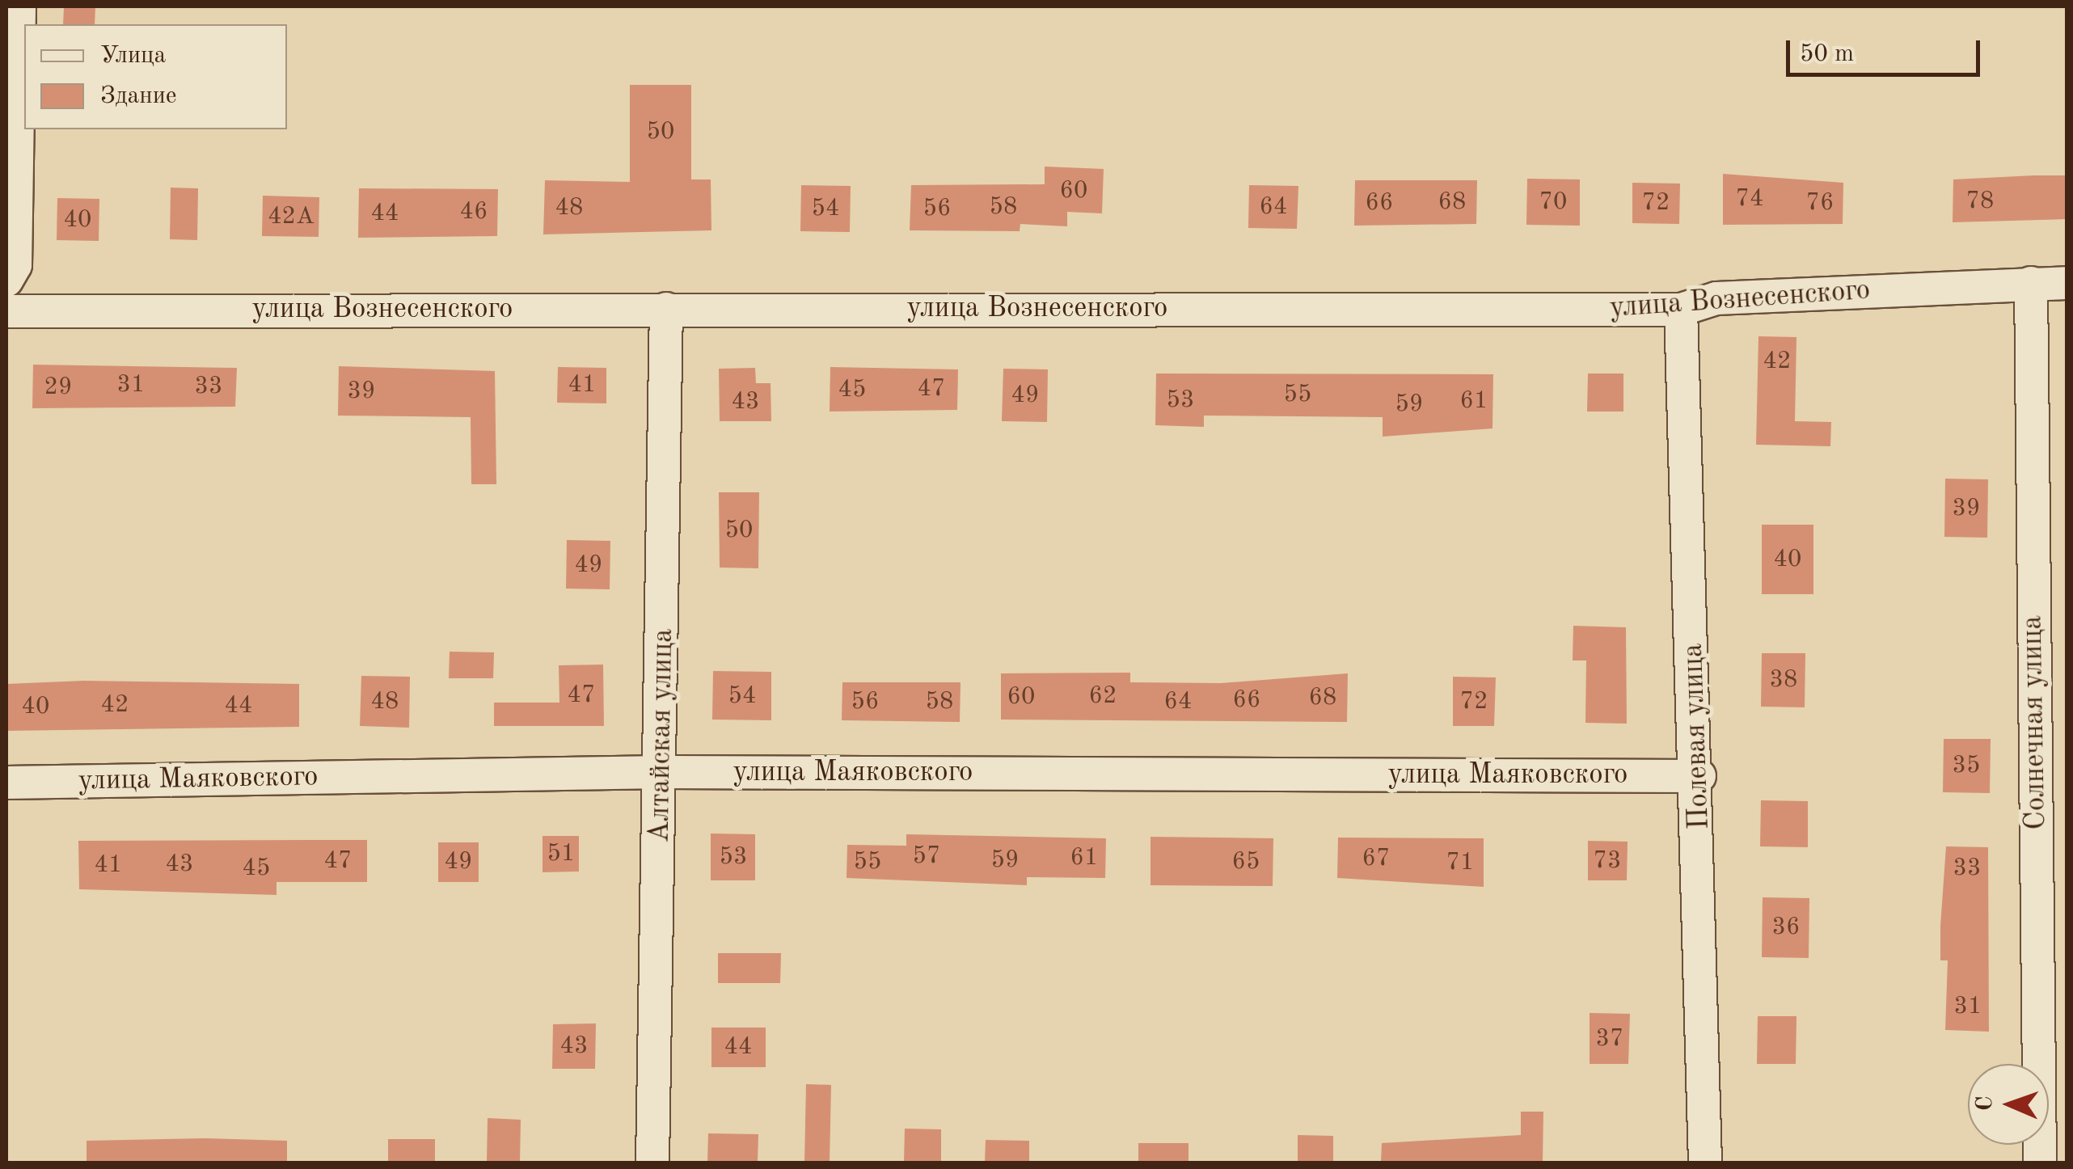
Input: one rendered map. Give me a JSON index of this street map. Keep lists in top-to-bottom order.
{
  "streets": {
    "street": [
      "улица Вознесенского",
      "Солнечная улица",
      "Алтайская улица",
      "Полевая улица",
      "улица Маяковского"
    ]
  },
  "crossings": [
    ["улица Вознесенского", "Солнечная улица"],
    ["улица Вознесенского", "Алтайская улица"],
    ["улица Вознесенского", "Полевая улица"],
    ["Алтайская улица", "улица Маяковского"],
    ["Полевая улица", "улица Маяковского"]
  ],
  "house_numbers": [
    "50",
    "60",
    "74",
    "78",
    "68",
    "70",
    "66",
    "72",
    "76",
    "58",
    "64",
    "48",
    "54",
    "56",
    "46",
    "44",
    "42А",
    "40",
    "42",
    "31",
    "41",
    "33",
    "29",
    "47",
    "45",
    "39",
    "55",
    "49",
    "53",
    "61",
    "43",
    "59",
    "39",
    "50",
    "40",
    "49",
    "38",
    "47",
    "54",
    "62",
    "60",
    "68",
    "66",
    "48",
    "56",
    "58",
    "64",
    "72",
    "42",
    "44",
    "40",
    "35",
    "51",
    "57",
    "53",
    "61",
    "67",
    "59",
    "47",
    "73",
    "49",
    "55",
    "65",
    "71",
    "43",
    "41",
    "45",
    "33",
    "36",
    "31",
    "37",
    "43",
    "44"
  ],
  "legend": ["Улица", "Здание"],
  "scale_bar": "50 m",
  "north": "left"
}
